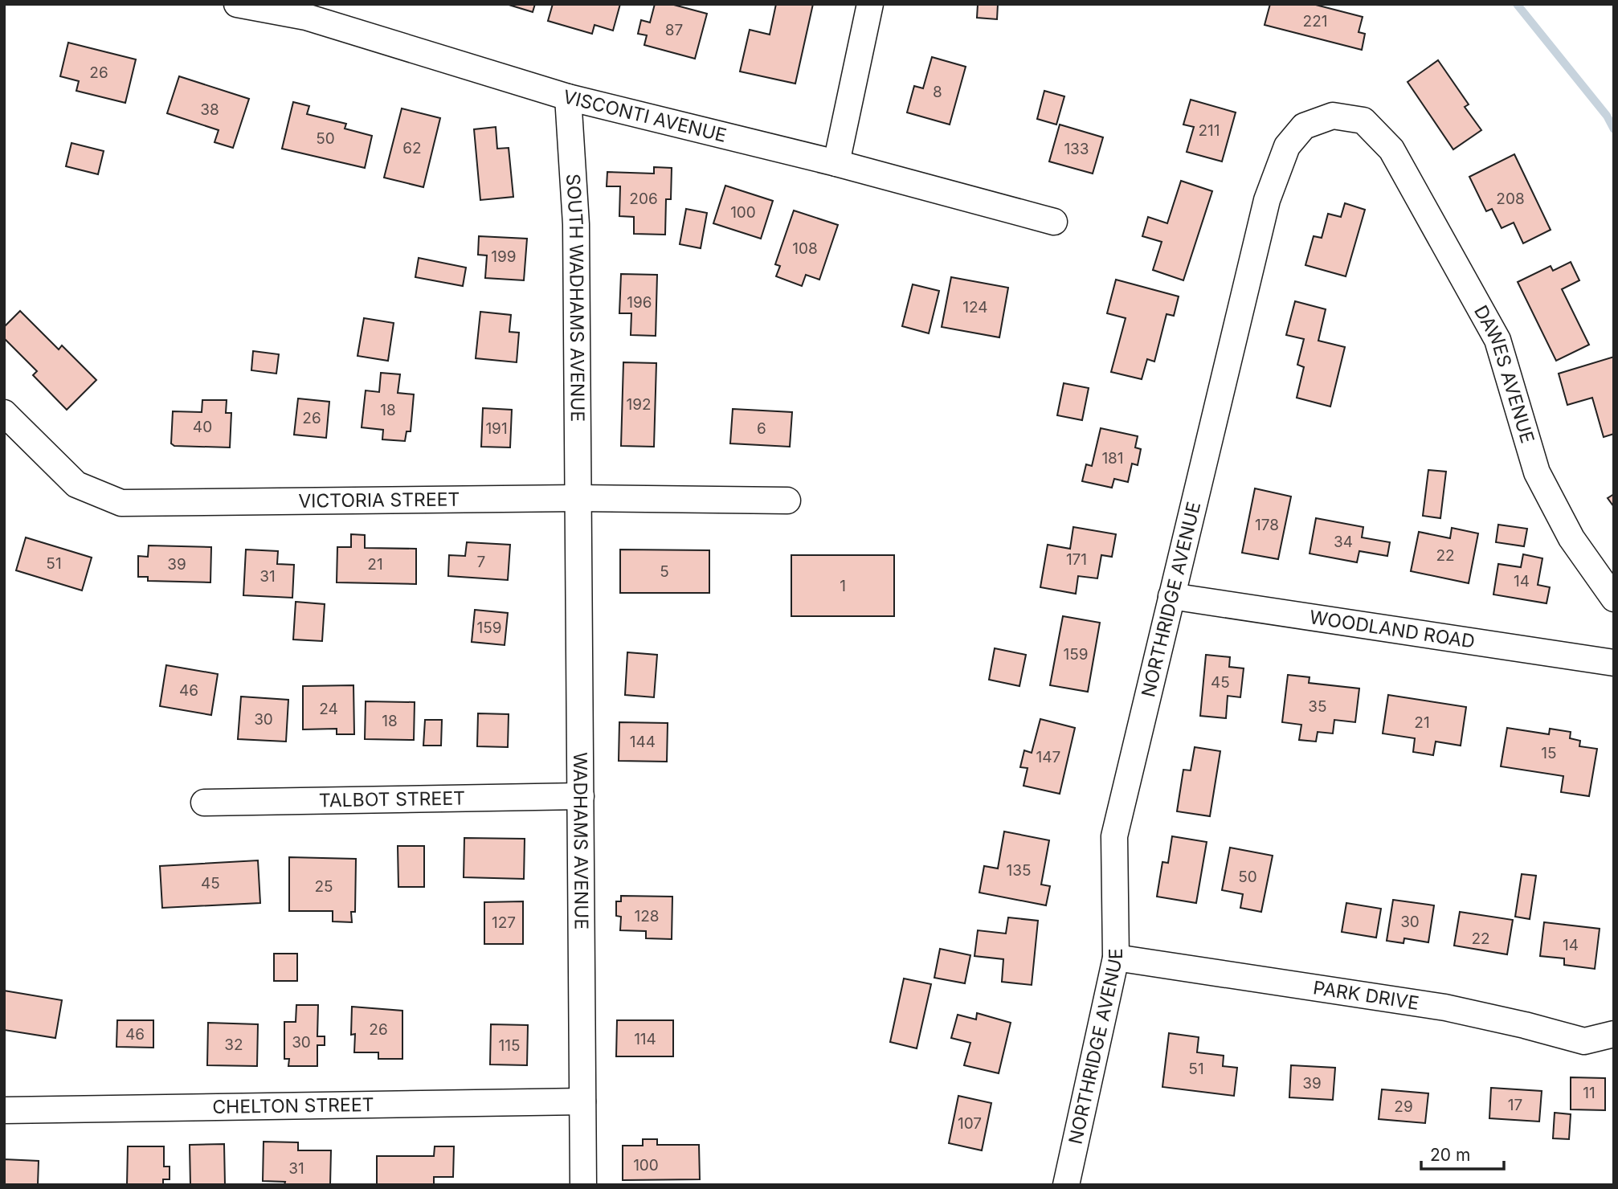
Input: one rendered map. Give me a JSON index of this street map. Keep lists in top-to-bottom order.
{
  "streets": {
    "street": [
      "VISCONTI AVENUE",
      "SOUTH WADHAMS AVENUE",
      "DAWES AVENUE",
      "VICTORIA STREET",
      "NORTHRIDGE AVENUE",
      "WOODLAND ROAD",
      "TALBOT STREET",
      "WADHAMS AVENUE",
      "PARK DRIVE",
      "CHELTON STREET"
    ]
  },
  "crossings": [
    ["VISCONTI AVENUE", "SOUTH WADHAMS AVENUE"],
    ["SOUTH WADHAMS AVENUE", "VICTORIA STREET"],
    ["SOUTH WADHAMS AVENUE", "WADHAMS AVENUE"],
    ["DAWES AVENUE", "NORTHRIDGE AVENUE"],
    ["VICTORIA STREET", "WADHAMS AVENUE"],
    ["NORTHRIDGE AVENUE", "WOODLAND ROAD"],
    ["NORTHRIDGE AVENUE", "PARK DRIVE"],
    ["TALBOT STREET", "WADHAMS AVENUE"],
    ["WADHAMS AVENUE", "CHELTON STREET"]
  ],
  "house_numbers": [
    "221",
    "87",
    "26",
    "8",
    "38",
    "211",
    "50",
    "62",
    "133",
    "206",
    "208",
    "100",
    "108",
    "199",
    "196",
    "124",
    "192",
    "18",
    "26",
    "40",
    "191",
    "6",
    "181",
    "178",
    "34",
    "22",
    "171",
    "7",
    "51",
    "39",
    "21",
    "5",
    "31",
    "14",
    "1",
    "159",
    "159",
    "45",
    "46",
    "35",
    "24",
    "30",
    "18",
    "21",
    "144",
    "15",
    "147",
    "135",
    "50",
    "45",
    "25",
    "128",
    "30",
    "127",
    "22",
    "14",
    "26",
    "46",
    "114",
    "30",
    "32",
    "115",
    "51",
    "39",
    "11",
    "17",
    "29",
    "107",
    "100",
    "31"
  ],
  "scale_bar": "20 m"
}
